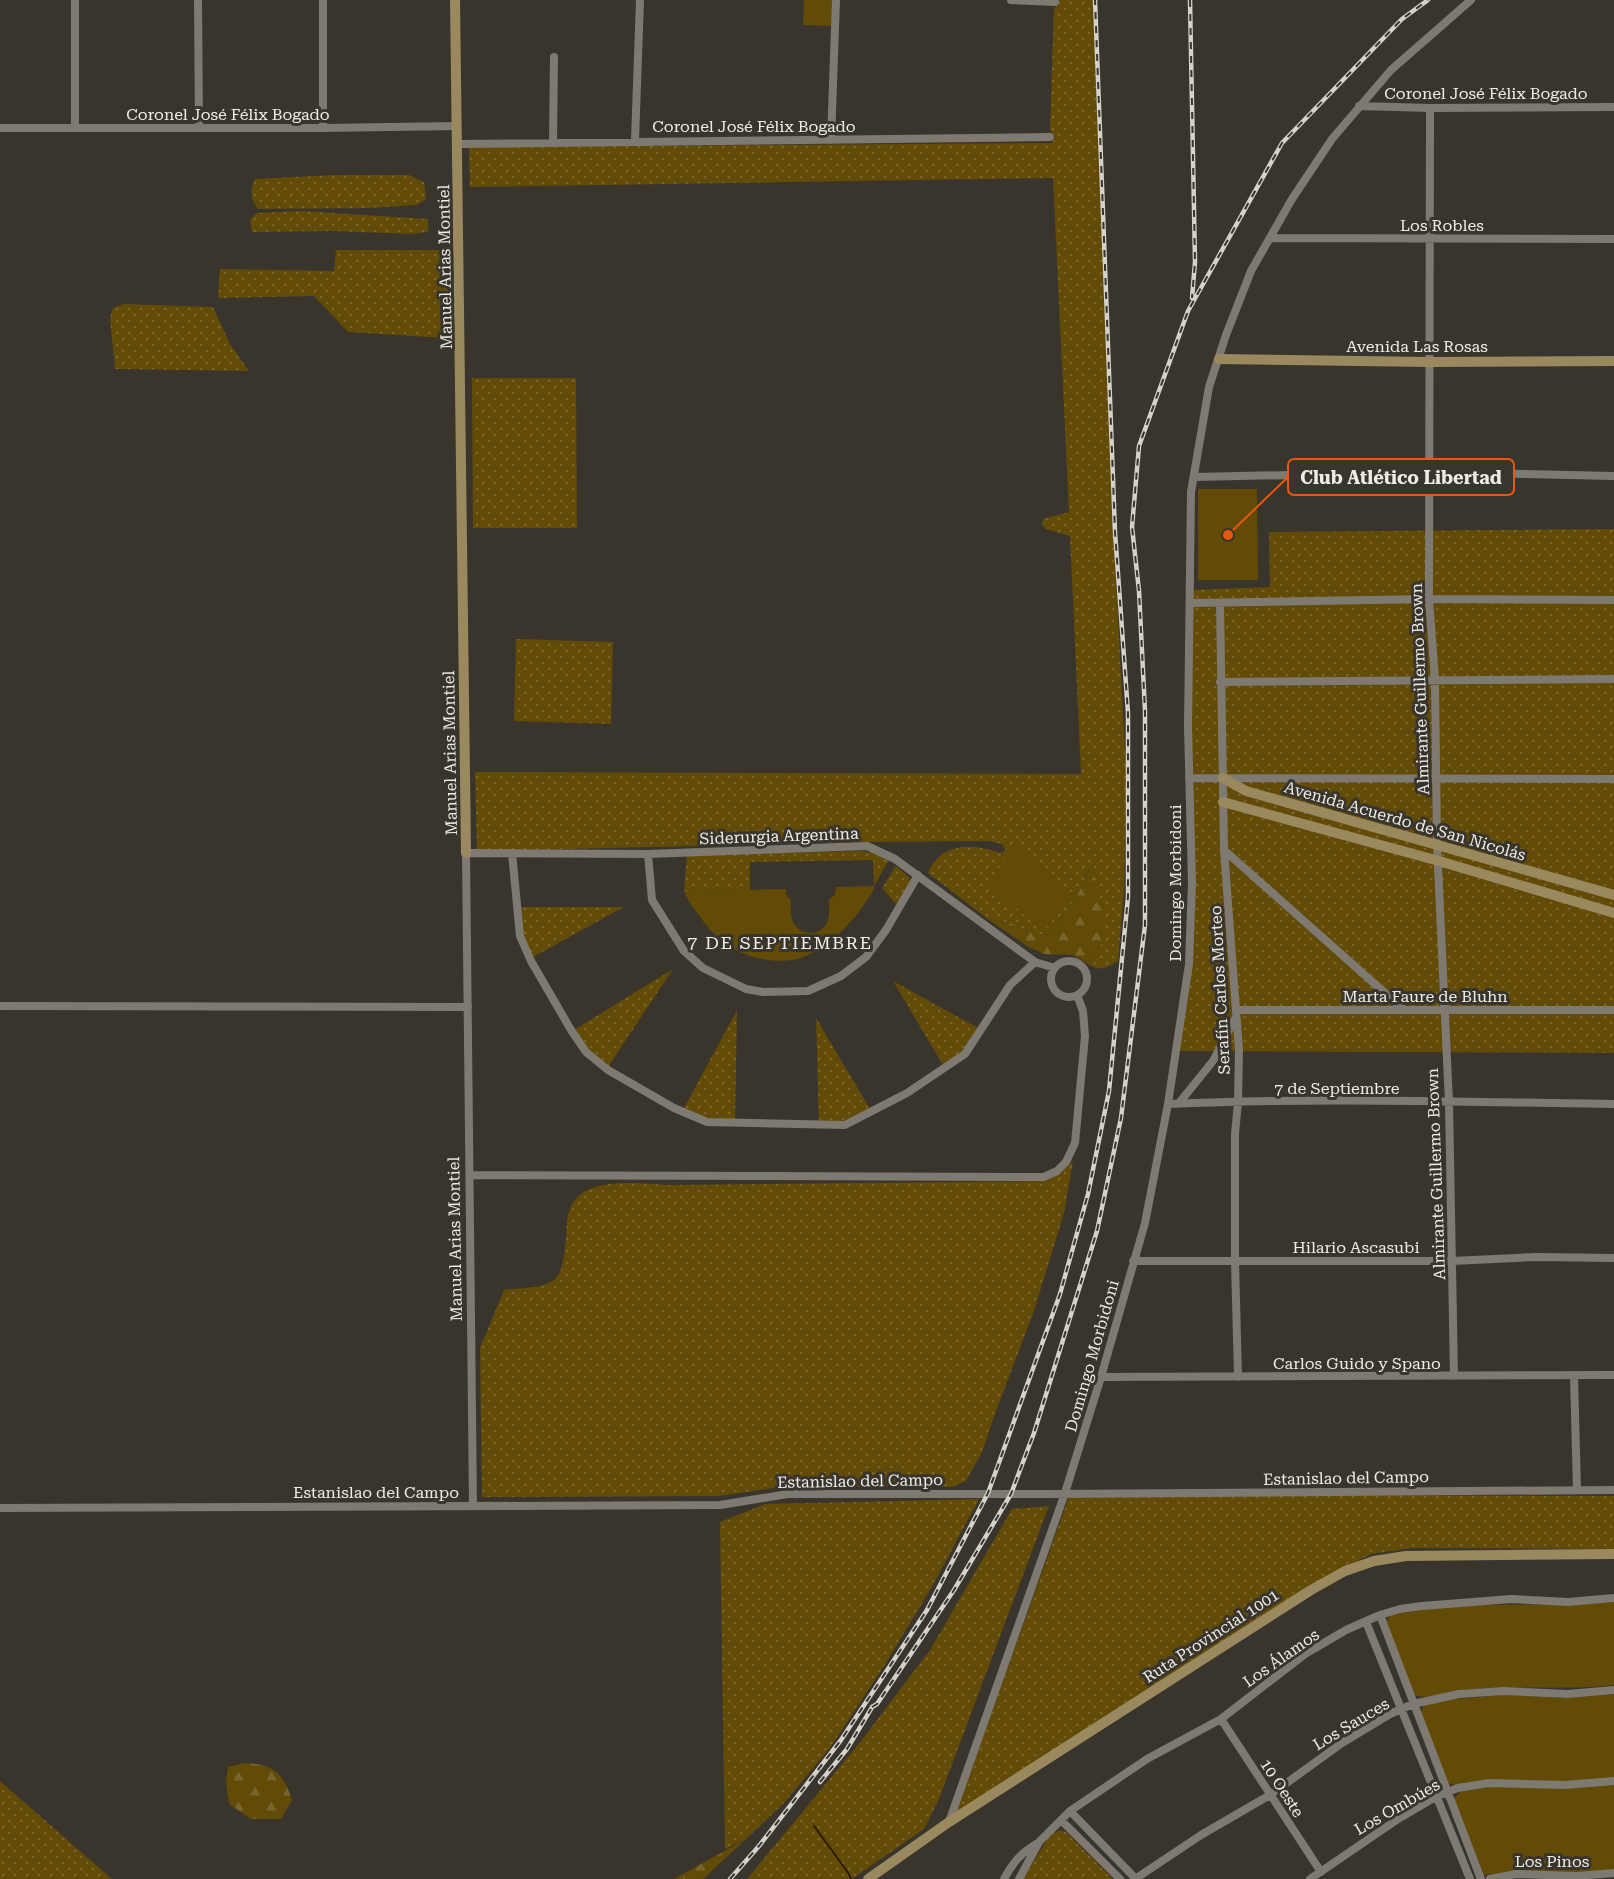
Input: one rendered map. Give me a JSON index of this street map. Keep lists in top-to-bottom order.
{
  "streets": {
    "street": [
      "Coronel José Félix Bogado",
      "Los Robles",
      "Manuel Arias Montiel",
      "Avenida Las Rosas",
      "Almirante Guillermo Brown",
      "Avenida Acuerdo de San Nicolás",
      "Siderurgia Argentina",
      "Domingo Morbidoni",
      "Serafín Carlos Morteo",
      "Marta Faure de Bluhn",
      "7 de Septiembre",
      "Hilario Ascasubi",
      "Carlos Guido y Spano",
      "Estanislao del Campo",
      "Ruta Provincial 1001",
      "Los Álamos",
      "Los Sauces",
      "10 Oeste",
      "Los Ombúes",
      "Los Pinos"
    ]
  },
  "crossings": [
    ["Coronel José Félix Bogado", "Manuel Arias Montiel"],
    ["Coronel José Félix Bogado", "Almirante Guillermo Brown"],
    ["Coronel José Félix Bogado", "Domingo Morbidoni"],
    ["Los Robles", "Almirante Guillermo Brown"],
    ["Los Robles", "Domingo Morbidoni"],
    ["Manuel Arias Montiel", "Siderurgia Argentina"],
    ["Manuel Arias Montiel", "Estanislao del Campo"],
    ["Avenida Las Rosas", "Almirante Guillermo Brown"],
    ["Avenida Las Rosas", "Domingo Morbidoni"],
    ["Almirante Guillermo Brown", "Avenida Acuerdo de San Nicolás"],
    ["Almirante Guillermo Brown", "Marta Faure de Bluhn"],
    ["Almirante Guillermo Brown", "7 de Septiembre"],
    ["Almirante Guillermo Brown", "Hilario Ascasubi"],
    ["Almirante Guillermo Brown", "Carlos Guido y Spano"],
    ["Avenida Acuerdo de San Nicolás", "Domingo Morbidoni"],
    ["Avenida Acuerdo de San Nicolás", "Serafín Carlos Morteo"],
    ["Domingo Morbidoni", "7 de Septiembre"],
    ["Domingo Morbidoni", "Hilario Ascasubi"],
    ["Domingo Morbidoni", "Carlos Guido y Spano"],
    ["Domingo Morbidoni", "Estanislao del Campo"],
    ["Domingo Morbidoni", "Ruta Provincial 1001"],
    ["Serafín Carlos Morteo", "Marta Faure de Bluhn"],
    ["Serafín Carlos Morteo", "7 de Septiembre"],
    ["Serafín Carlos Morteo", "Hilario Ascasubi"],
    ["Serafín Carlos Morteo", "Carlos Guido y Spano"],
    ["Los Álamos", "10 Oeste"],
    ["Los Sauces", "10 Oeste"],
    ["10 Oeste", "Los Ombúes"]
  ],
  "districts": ["7 DE SEPTIEMBRE"],
  "places": ["Club Atlético Libertad"]
}
